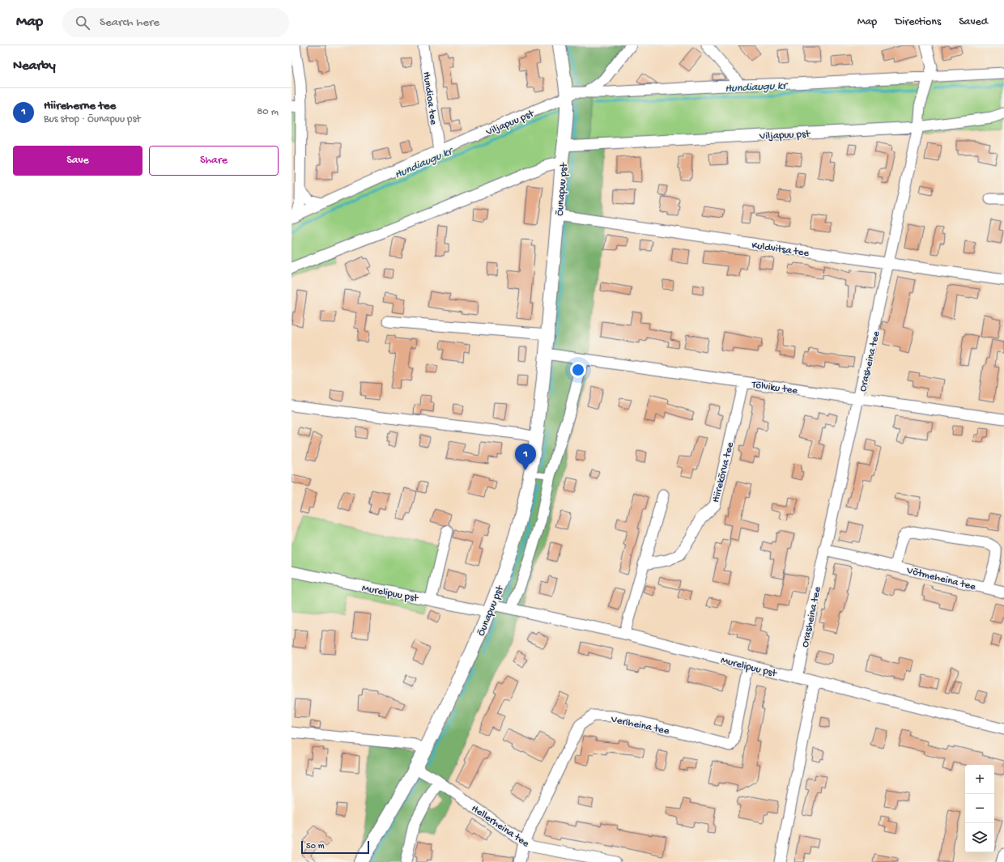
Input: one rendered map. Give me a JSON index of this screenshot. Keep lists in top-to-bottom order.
{
  "streets": {
    "street": [
      "Hundioa tee",
      "Viljapuu pst",
      "Õunapuu pst",
      "Kuldvitsa tee",
      "Orasheina tee",
      "Tõlviku tee",
      "Hiirekõrva tee",
      "Võtmeheina tee",
      "Murelipuu pst",
      "Veriheina tee",
      "Hellerheina tee"
    ]
  },
  "crossings": [
    ["Hundioa tee", "Viljapuu pst"],
    ["Viljapuu pst", "Õunapuu pst"],
    ["Viljapuu pst", "Orasheina tee"],
    ["Õunapuu pst", "Kuldvitsa tee"],
    ["Õunapuu pst", "Tõlviku tee"],
    ["Õunapuu pst", "Murelipuu pst"],
    ["Õunapuu pst", "Hellerheina tee"],
    ["Kuldvitsa tee", "Orasheina tee"],
    ["Orasheina tee", "Tõlviku tee"],
    ["Orasheina tee", "Võtmeheina tee"],
    ["Orasheina tee", "Murelipuu pst"],
    ["Tõlviku tee", "Hiirekõrva tee"],
    ["Murelipuu pst", "Veriheina tee"],
    ["Veriheina tee", "Hellerheina tee"]
  ],
  "water": ["Hundiaugu kr"],
  "scale_bar": "50 m",
  "page": {
    "header": "Map",
    "search": "Search here",
    "nav": ["Map", "Directions", "Saved"],
    "heading": "Nearby",
    "list": [
      {
        "mark": "1",
        "name": "Hiireherne tee",
        "note": "Bus stop · Õunapuu pst",
        "value": "80 m"
      }
    ],
    "buttons": ["Save", "Share"],
    "pins": "1",
    "map_buttons": ["+", "−"],
    "scale": "50 m"
  }
}
